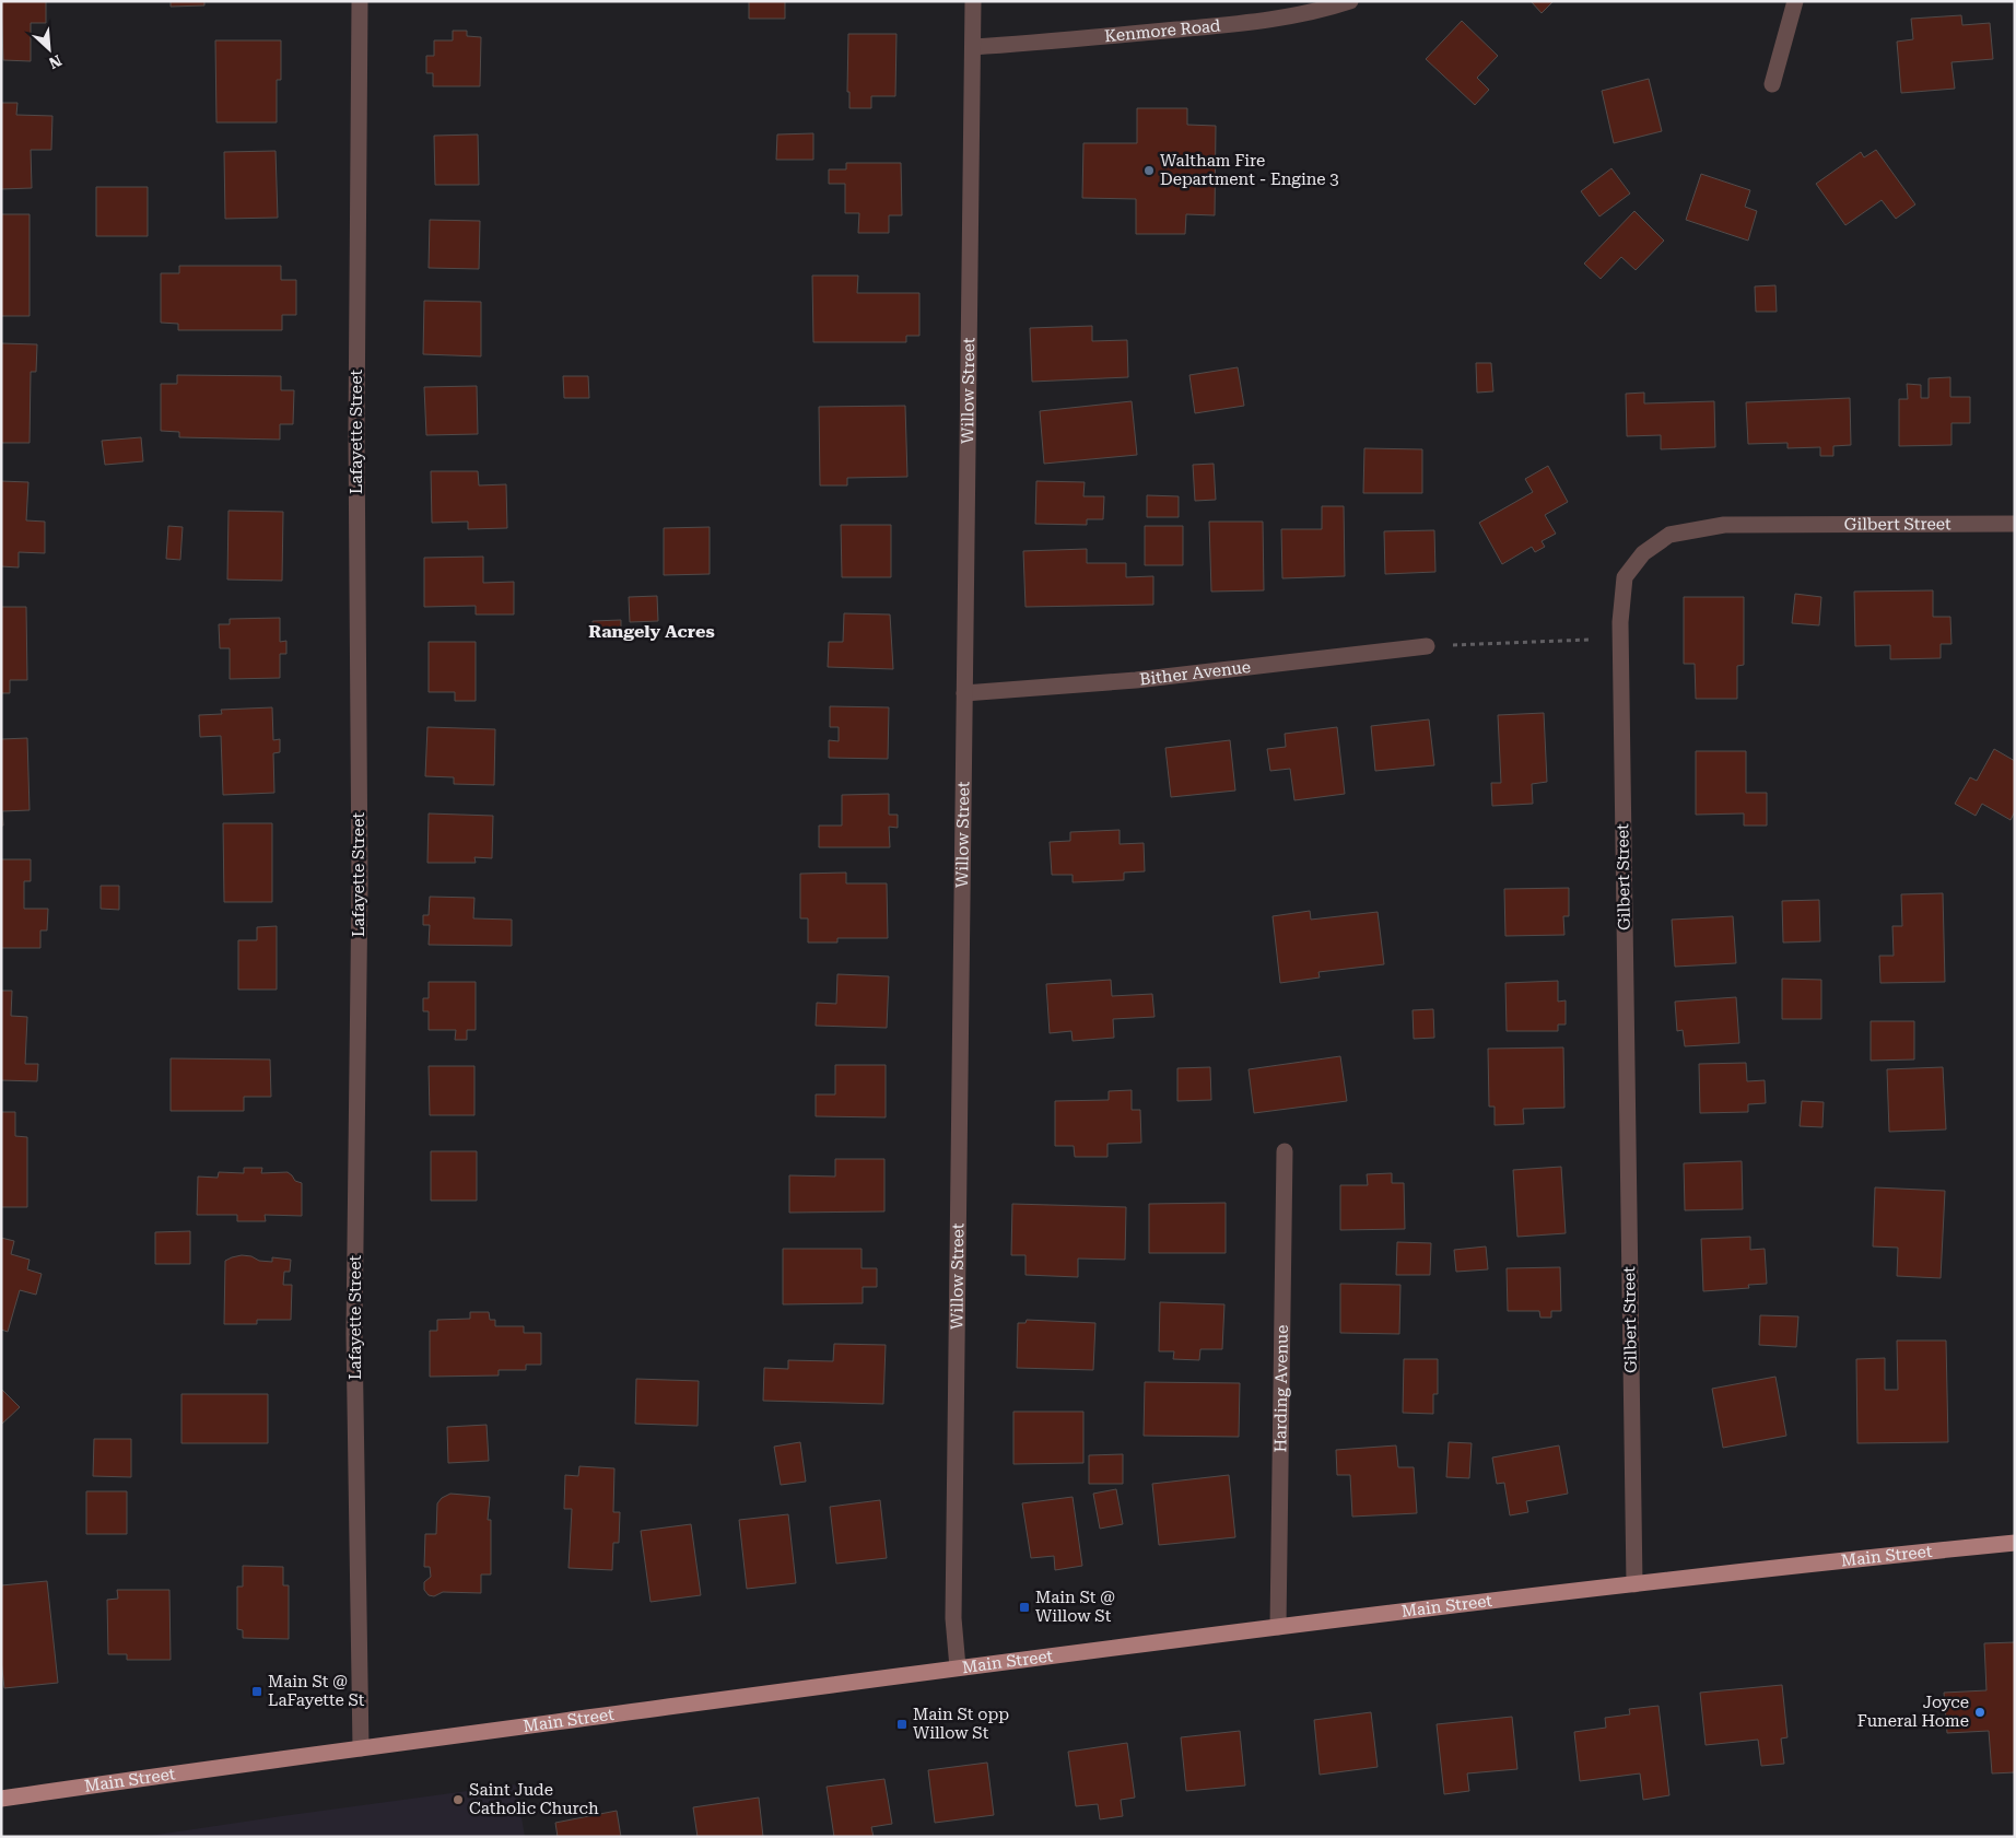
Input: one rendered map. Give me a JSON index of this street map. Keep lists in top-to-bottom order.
{
  "streets": {
    "main road": ["Main Street"],
    "street": [
      "Kenmore Road",
      "Willow Street",
      "Lafayette Street",
      "Gilbert Street",
      "Bither Avenue",
      "Harding Avenue"
    ]
  },
  "crossings": [
    ["Kenmore Road", "Willow Street"],
    ["Willow Street", "Bither Avenue"],
    ["Willow Street", "Main Street"],
    ["Lafayette Street", "Main Street"],
    ["Gilbert Street", "Main Street"],
    ["Harding Avenue", "Main Street"]
  ],
  "districts": ["Rangely Acres"],
  "places": {
    "other": ["Waltham Fire Department - Engine 3", "Joyce Funeral Home", "Saint Jude Catholic Church"],
    "transit": ["Main St @ Willow St", "Main St @ LaFayette St", "Main St opp Willow St"]
  },
  "north": "bottom right"
}
